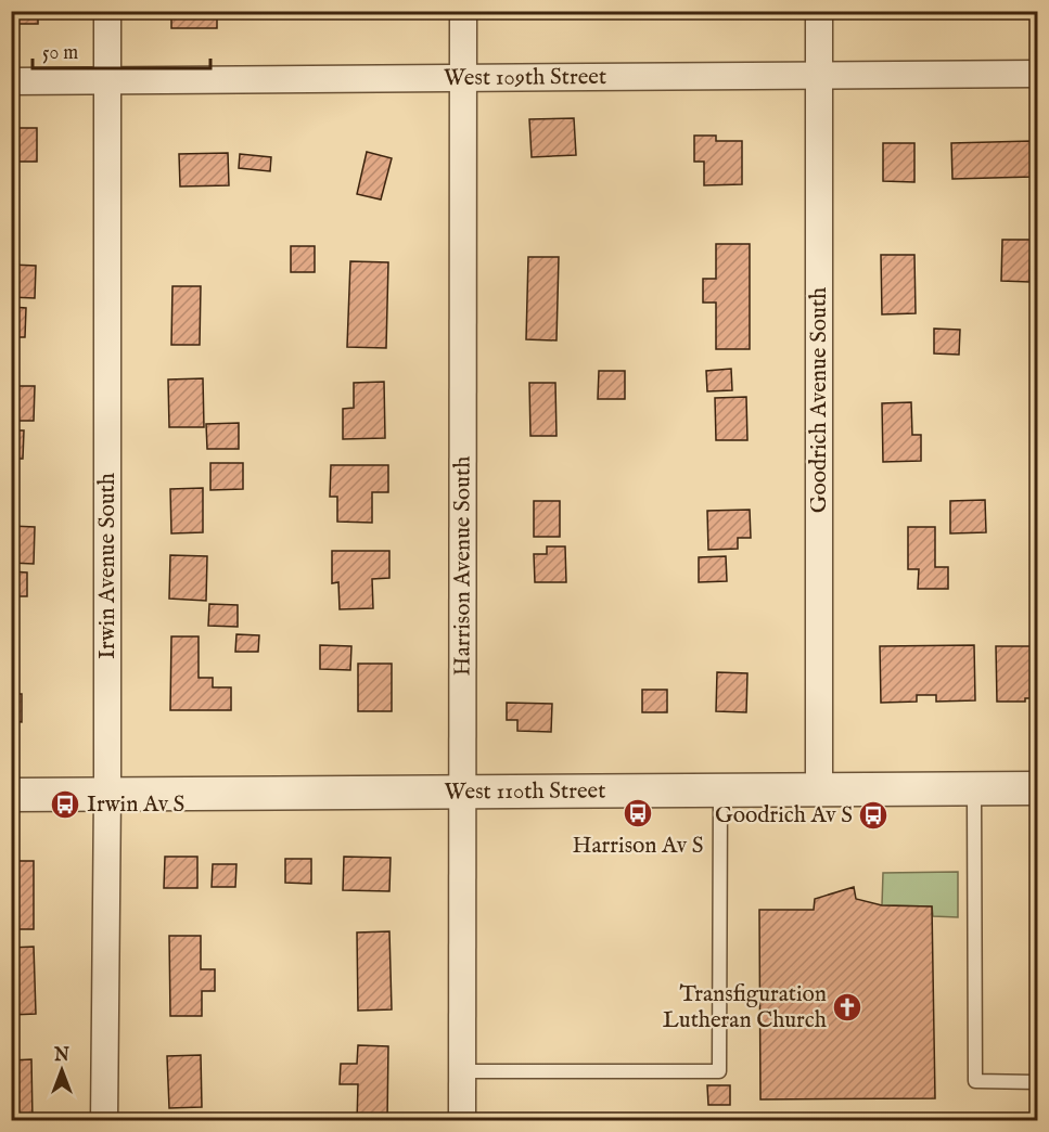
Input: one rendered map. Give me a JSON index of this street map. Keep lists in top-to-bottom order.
{
  "streets": {
    "street": [
      "West 109th Street",
      "Goodrich Avenue South",
      "Irwin Avenue South",
      "Harrison Avenue South",
      "West 110th Street"
    ]
  },
  "crossings": [
    ["West 109th Street", "Goodrich Avenue South"],
    ["West 109th Street", "Irwin Avenue South"],
    ["West 109th Street", "Harrison Avenue South"],
    ["Goodrich Avenue South", "West 110th Street"],
    ["Irwin Avenue South", "West 110th Street"],
    ["Harrison Avenue South", "West 110th Street"]
  ],
  "places": {
    "bus stop": ["Irwin Av S", "Harrison Av S", "Goodrich Av S"],
    "church": ["Transfiguration Lutheran Church"]
  },
  "scale_bar": "50 m",
  "north": "top"
}
